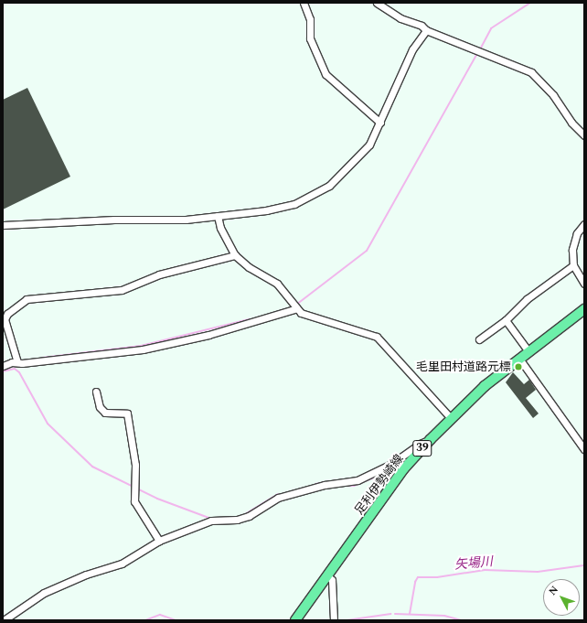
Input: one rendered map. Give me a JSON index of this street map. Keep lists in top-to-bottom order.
{
  "streets": {
    "main road": ["39", "足利伊勢崎線"]
  },
  "water": ["矢場川"],
  "places": ["毛里田村道路元標"],
  "north": "top left"
}
